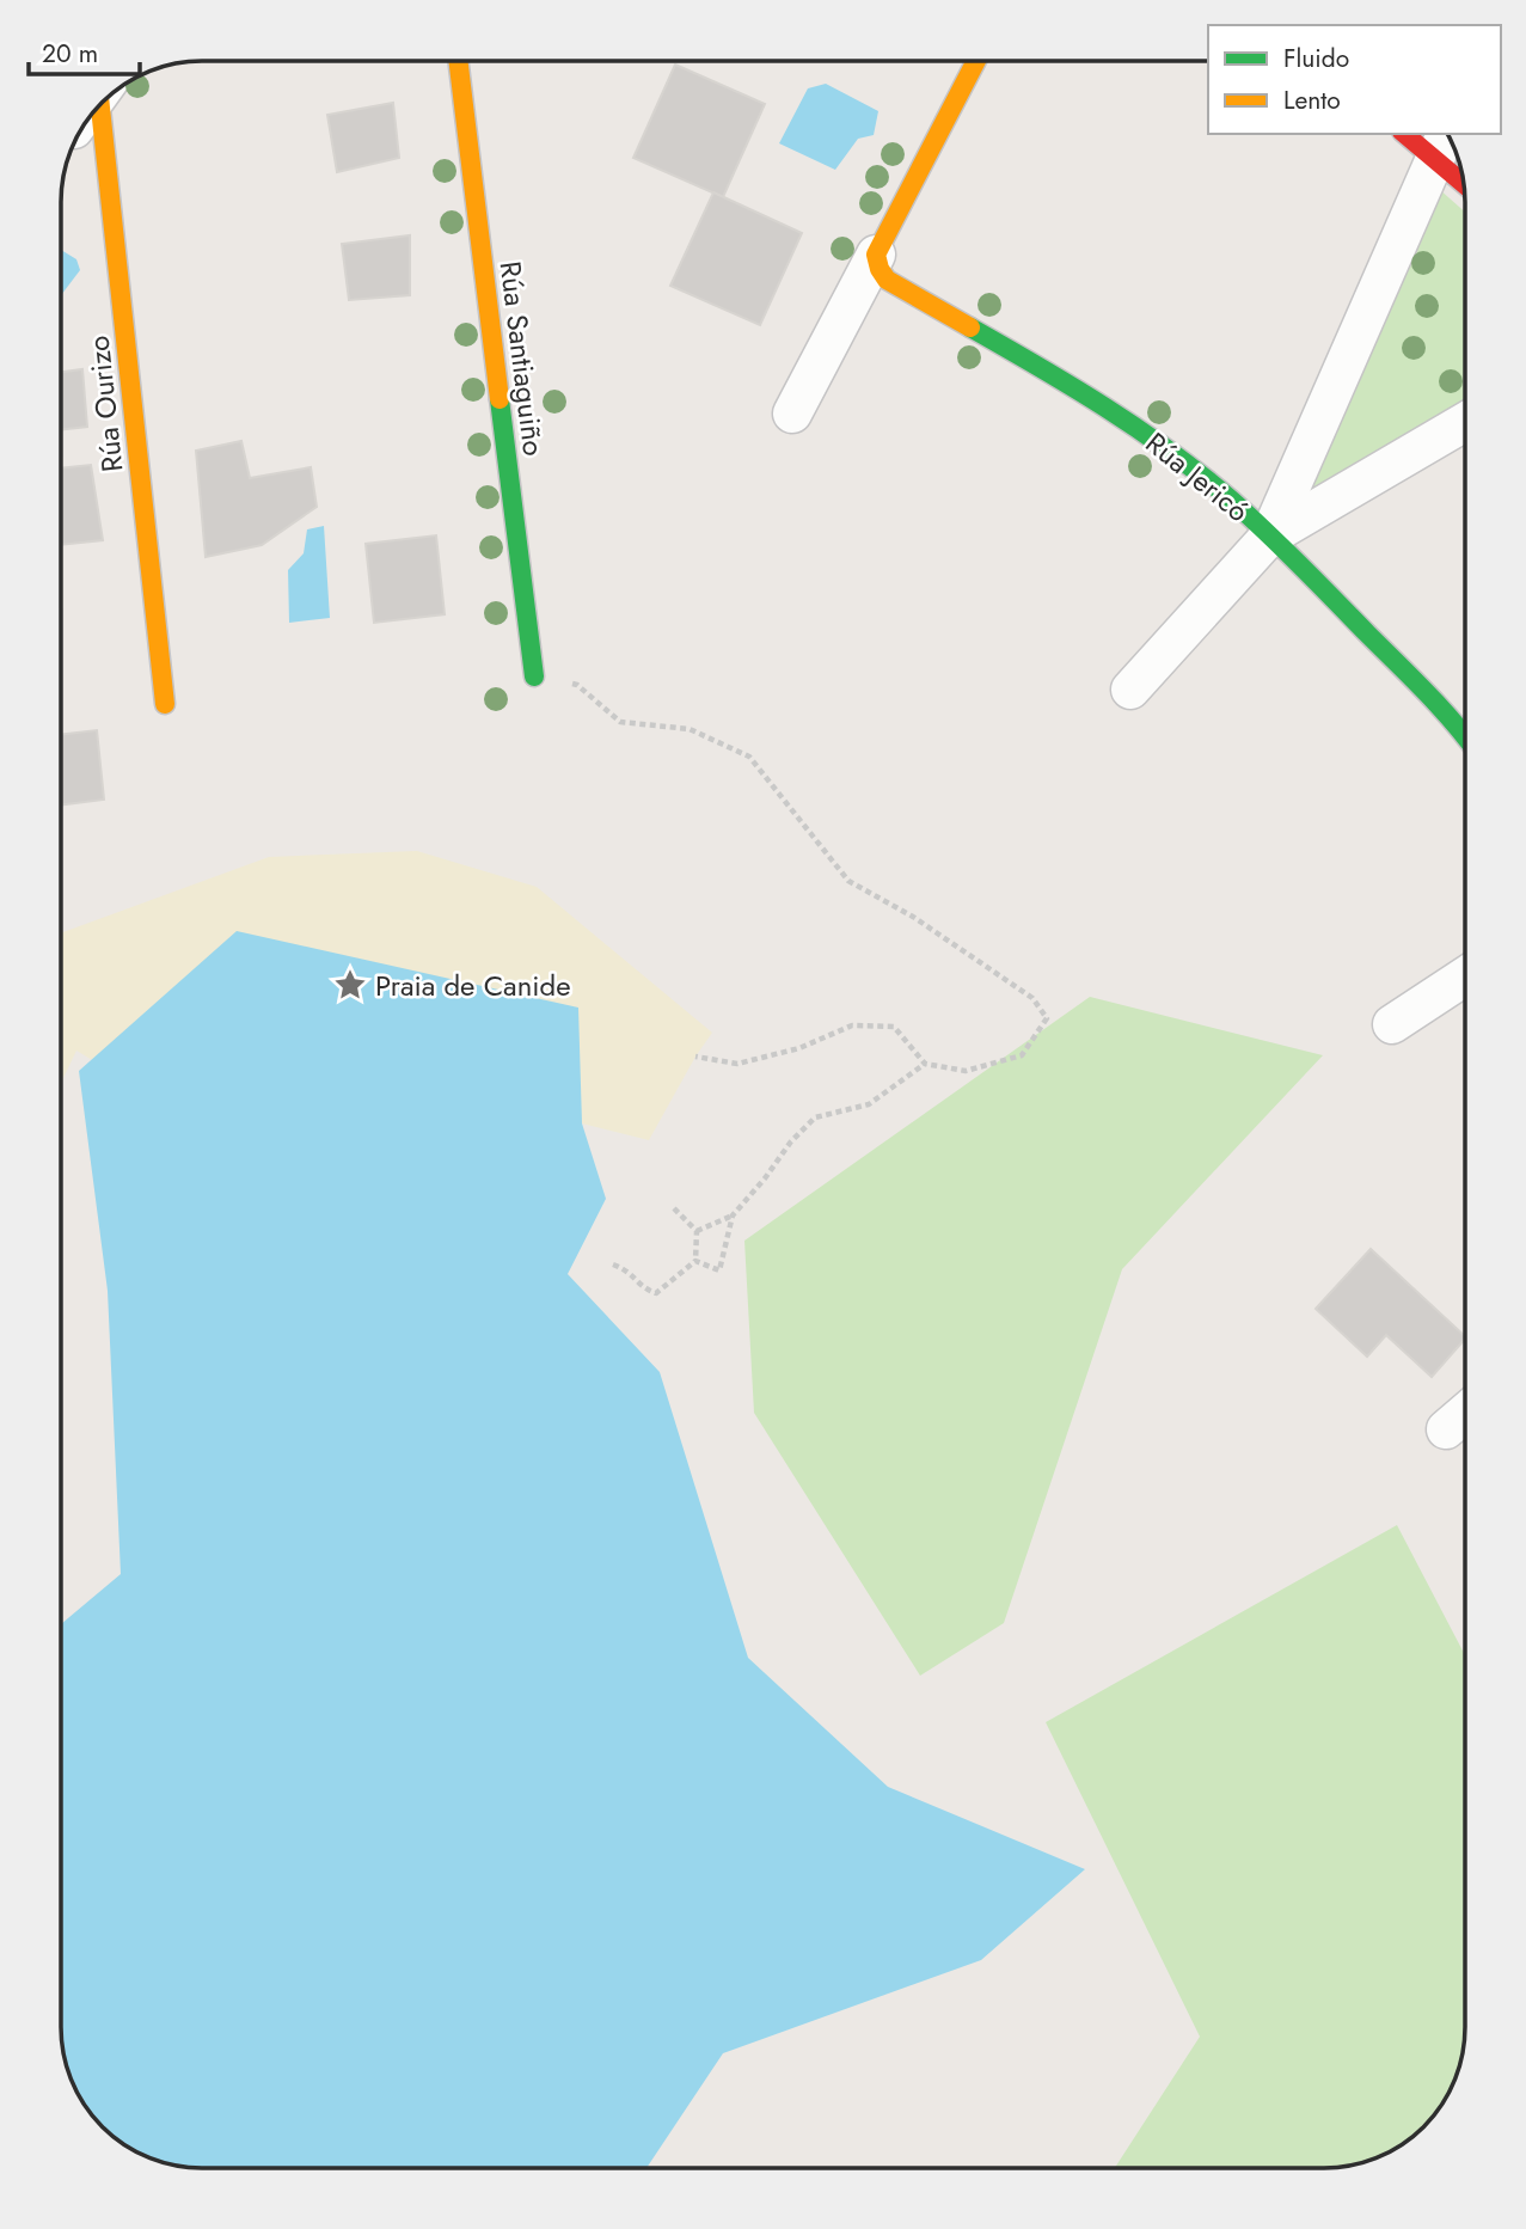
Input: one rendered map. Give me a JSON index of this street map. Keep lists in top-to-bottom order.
{
  "streets": {
    "street": ["Rúa Santiaguiño", "Rúa Ourizo", "Rúa Jericó"]
  },
  "places": {
    "place": ["Praia de Canide"]
  },
  "legend": ["Fluido", "Lento"],
  "scale_bar": "20 m"
}
